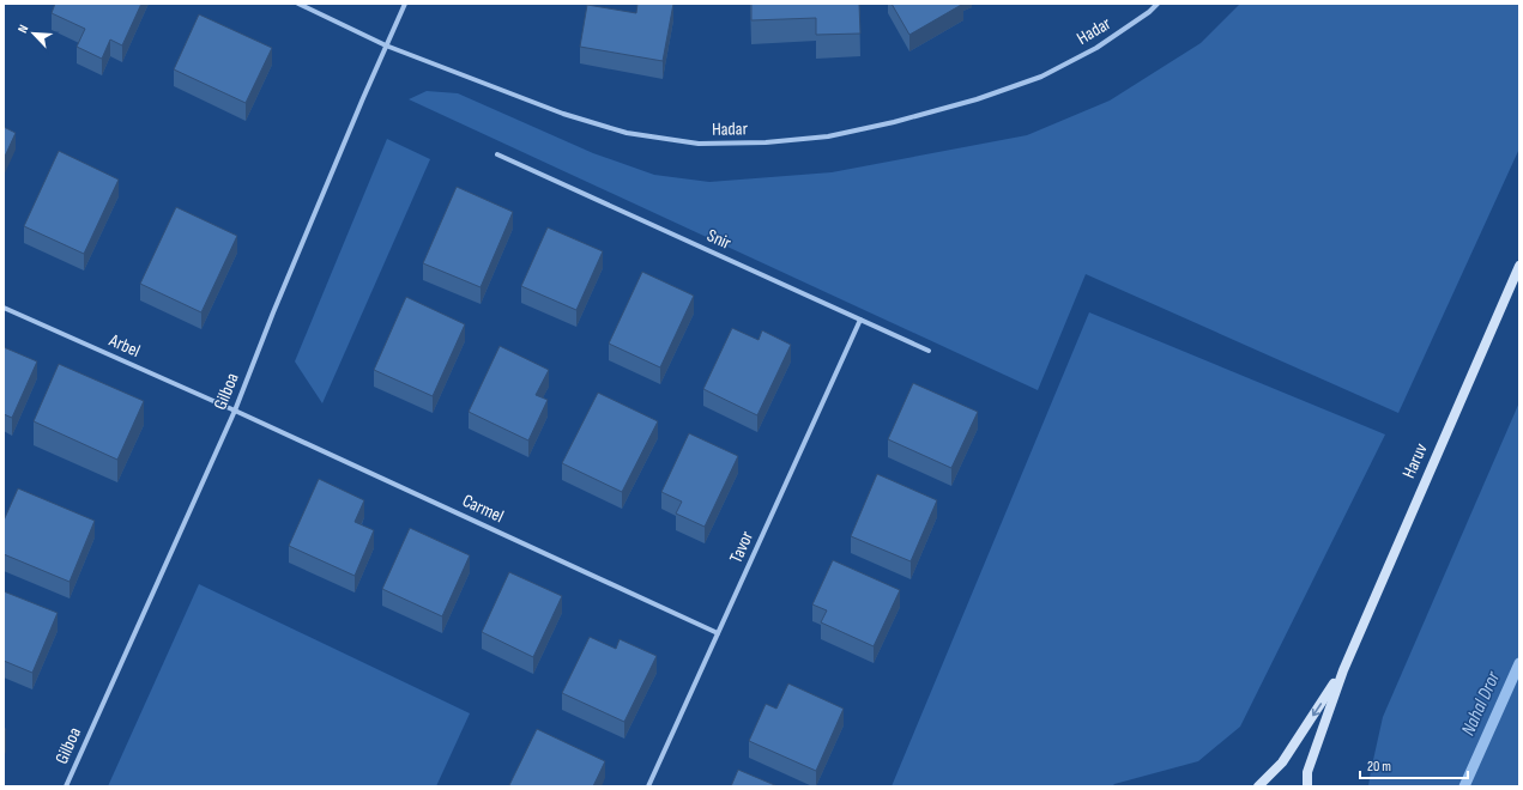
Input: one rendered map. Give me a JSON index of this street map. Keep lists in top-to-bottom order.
{
  "streets": {
    "street": [
      "Hadar",
      "Snir",
      "Arbel",
      "Gilboa",
      "Haruv",
      "Carmel",
      "Tavor"
    ]
  },
  "crossings": [
    ["Hadar", "Gilboa"],
    ["Snir", "Tavor"],
    ["Arbel", "Gilboa"],
    ["Arbel", "Carmel"],
    ["Gilboa", "Carmel"],
    ["Carmel", "Tavor"]
  ],
  "water": ["Nahal Dror"],
  "scale_bar": "20 m",
  "north": "top left"
}
